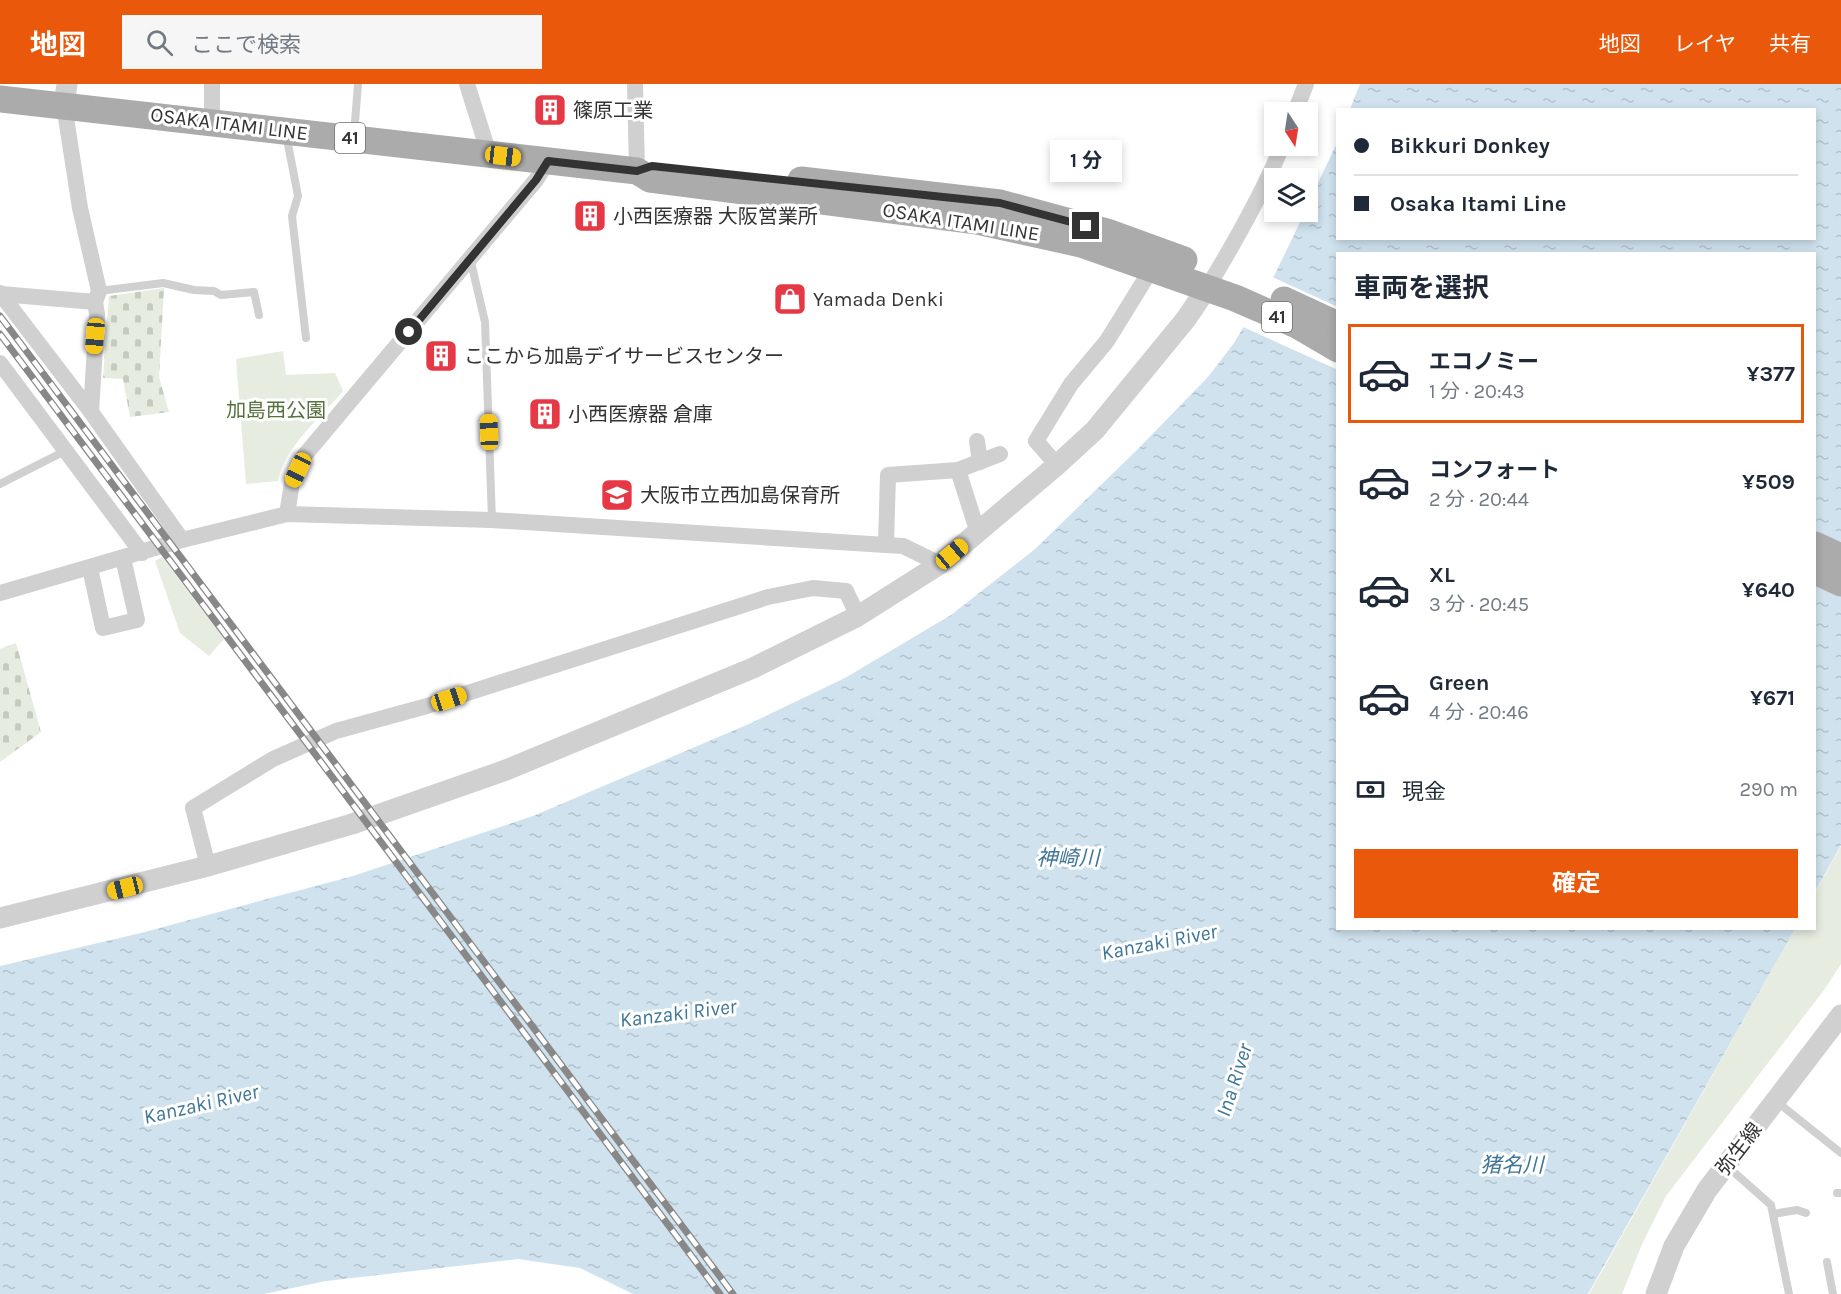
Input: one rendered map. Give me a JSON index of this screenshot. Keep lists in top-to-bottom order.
{
  "streets": {
    "main road": ["OSAKA ITAMI LINE", "41"],
    "street": ["弥生線"]
  },
  "water": [
    "神崎川",
    "Kanzaki River",
    "Ina River",
    "猪名川"
  ],
  "parks": ["加島西公園"],
  "places": {
    "building": [
      "篠原工業",
      "小西医療器 大阪営業所",
      "ここから加島デイサービスセンター",
      "小西医療器 倉庫"
    ],
    "shop": ["Yamada Denki"],
    "school or university": ["大阪市立西加島保育所"]
  },
  "north": "bottom",
  "page": {
    "header": "地図",
    "search": "ここで検索",
    "nav": ["地図", "レイヤ", "共有"],
    "banner": ["Bikkuri Donkey", "Osaka Itami Line"],
    "bubble": "1 分",
    "heading": "車両を選択",
    "list": [
      {
        "name": "エコノミー",
        "note": "1 分 · 20:43",
        "value": "¥377"
      },
      {
        "name": "コンフォート",
        "note": "2 分 · 20:44",
        "value": "¥509"
      },
      {
        "name": "XL",
        "note": "3 分 · 20:45",
        "value": "¥640"
      },
      {
        "name": "Green",
        "note": "4 分 · 20:46",
        "value": "¥671"
      }
    ],
    "pay": ["現金", "290 m"],
    "buttons": "確定"
  }
}
